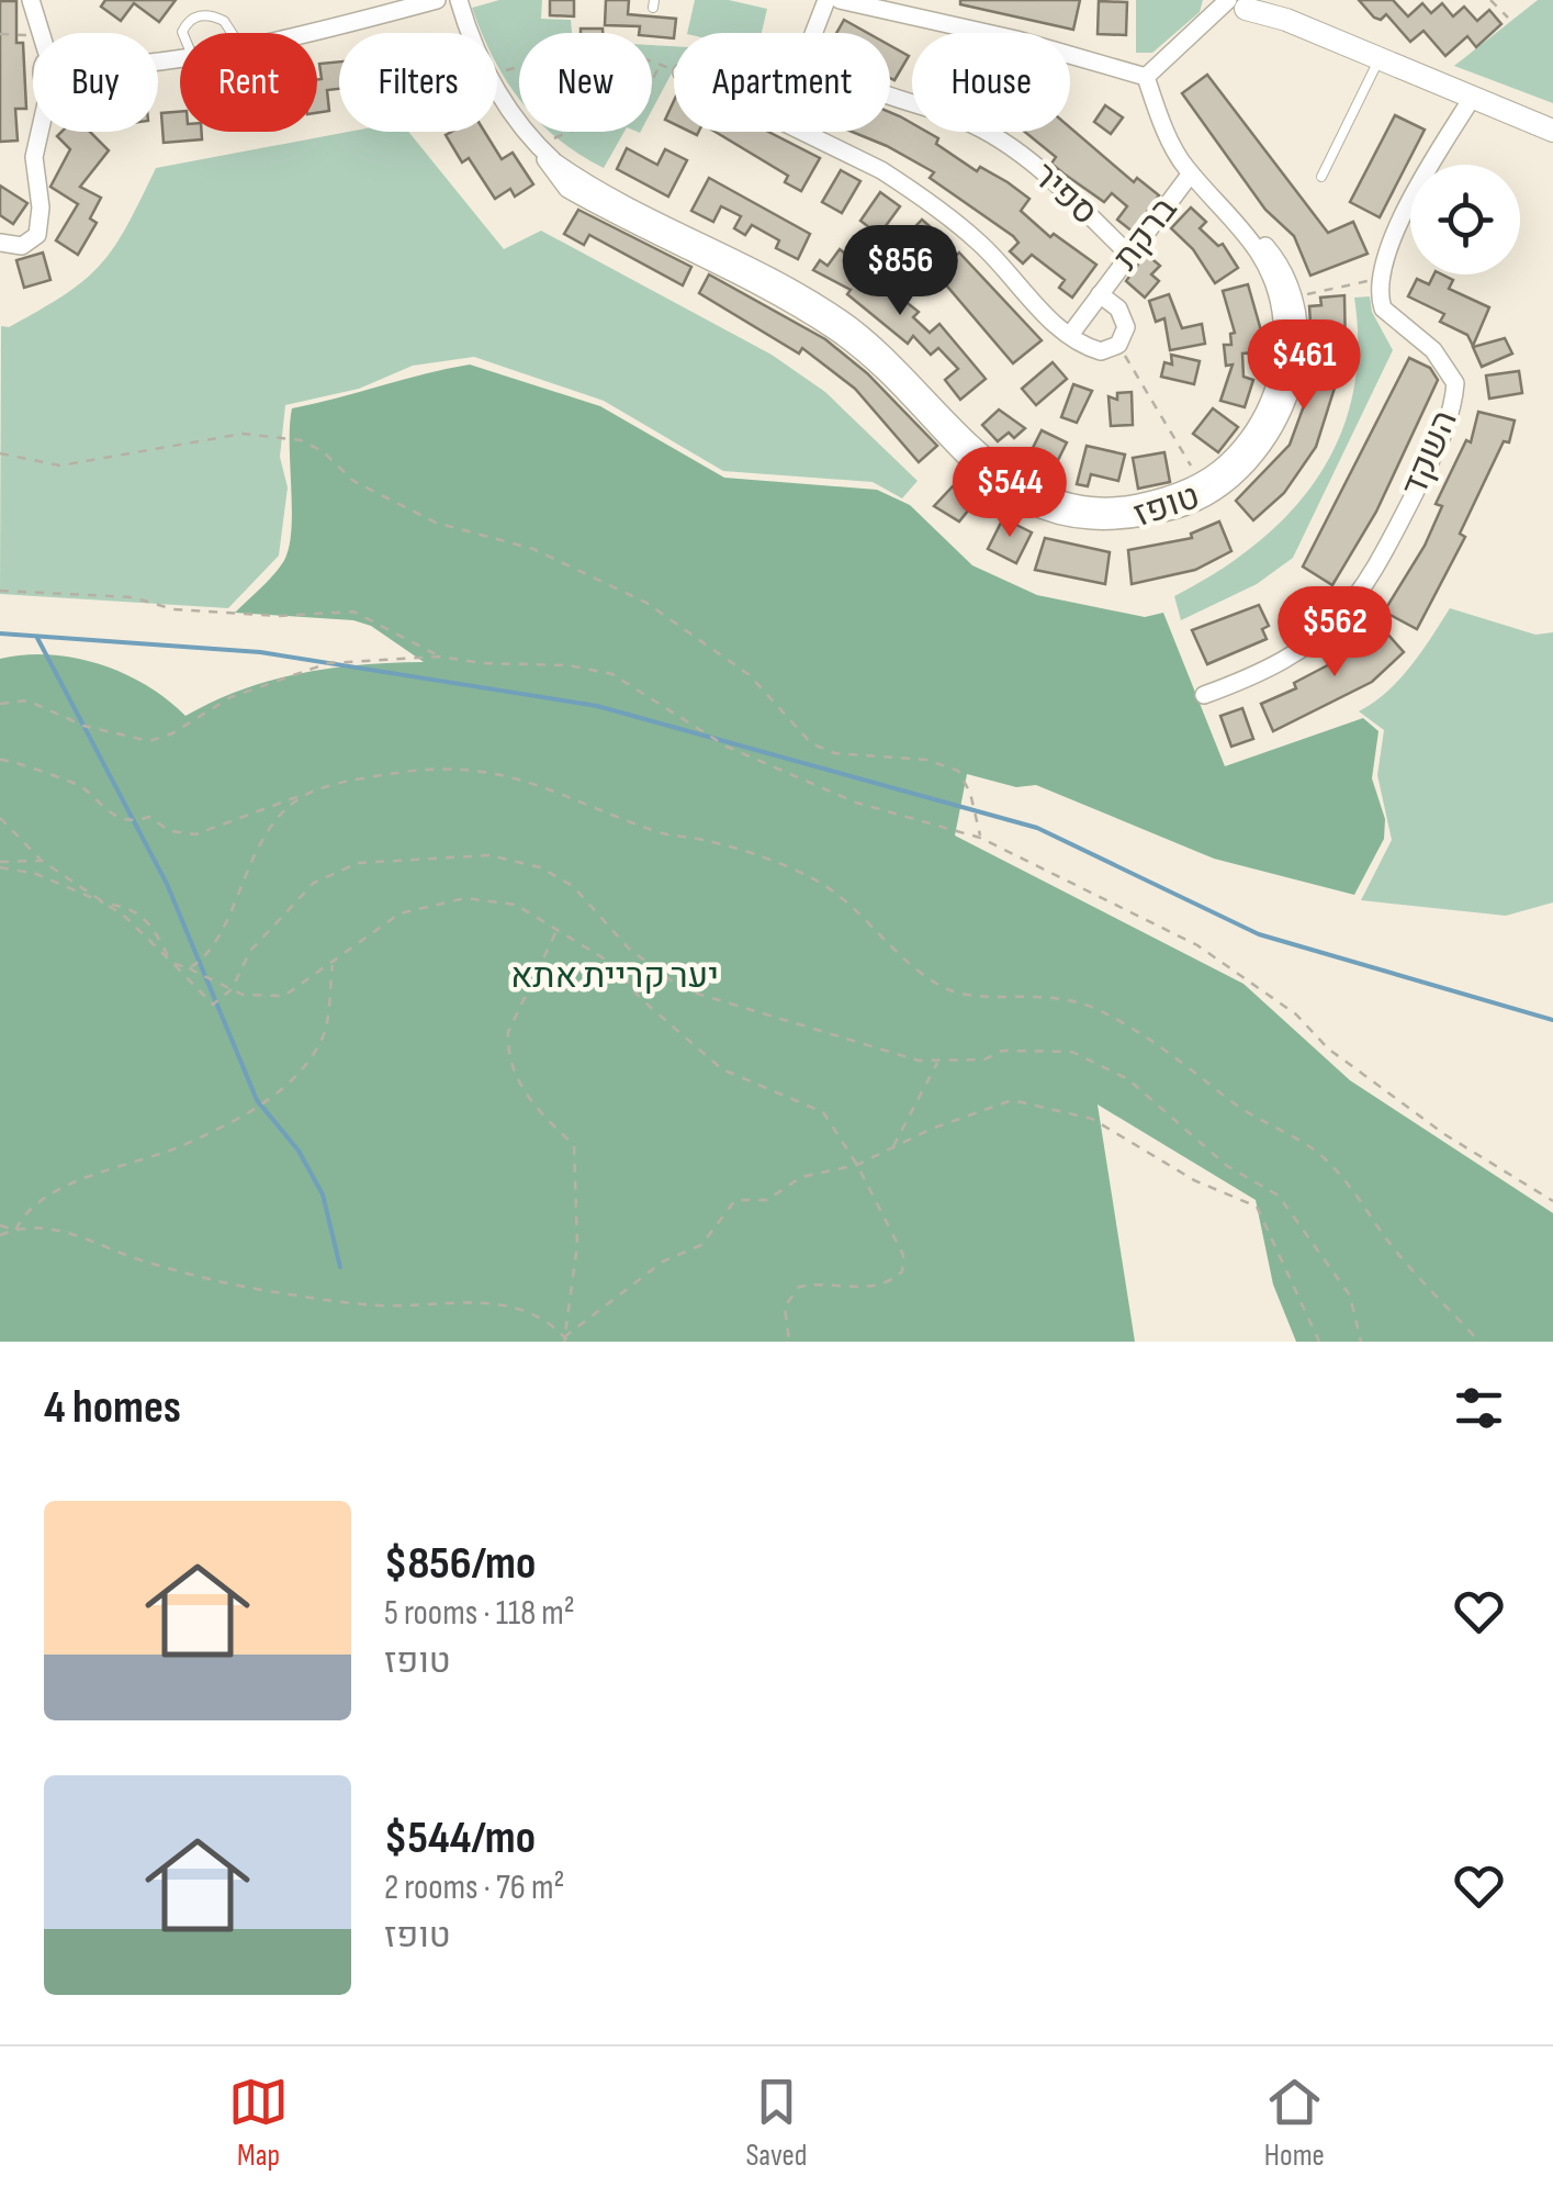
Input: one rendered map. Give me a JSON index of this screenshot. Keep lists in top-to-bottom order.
{
  "streets": {
    "street": [
      "ספיר",
      "ברקת",
      "השקד",
      "טופז"
    ]
  },
  "crossings": [
    ["ספיר", "ברקת"],
    ["ברקת", "טופז"]
  ],
  "parks": ["יער קריית אתא"],
  "page": {
    "chip": [
      "Buy",
      "Rent",
      "Filters",
      "New",
      "Apartment",
      "House"
    ],
    "price": [
      "$856",
      "$461",
      "$544",
      "$562"
    ],
    "heading": "4 homes",
    "list": [
      {
        "name": "$856/mo",
        "note": "5 rooms · 118 m² · טופז"
      },
      {
        "name": "$544/mo",
        "note": "2 rooms · 76 m² · טופז"
      }
    ],
    "tabs": ["Map", "Saved", "Home"]
  }
}
